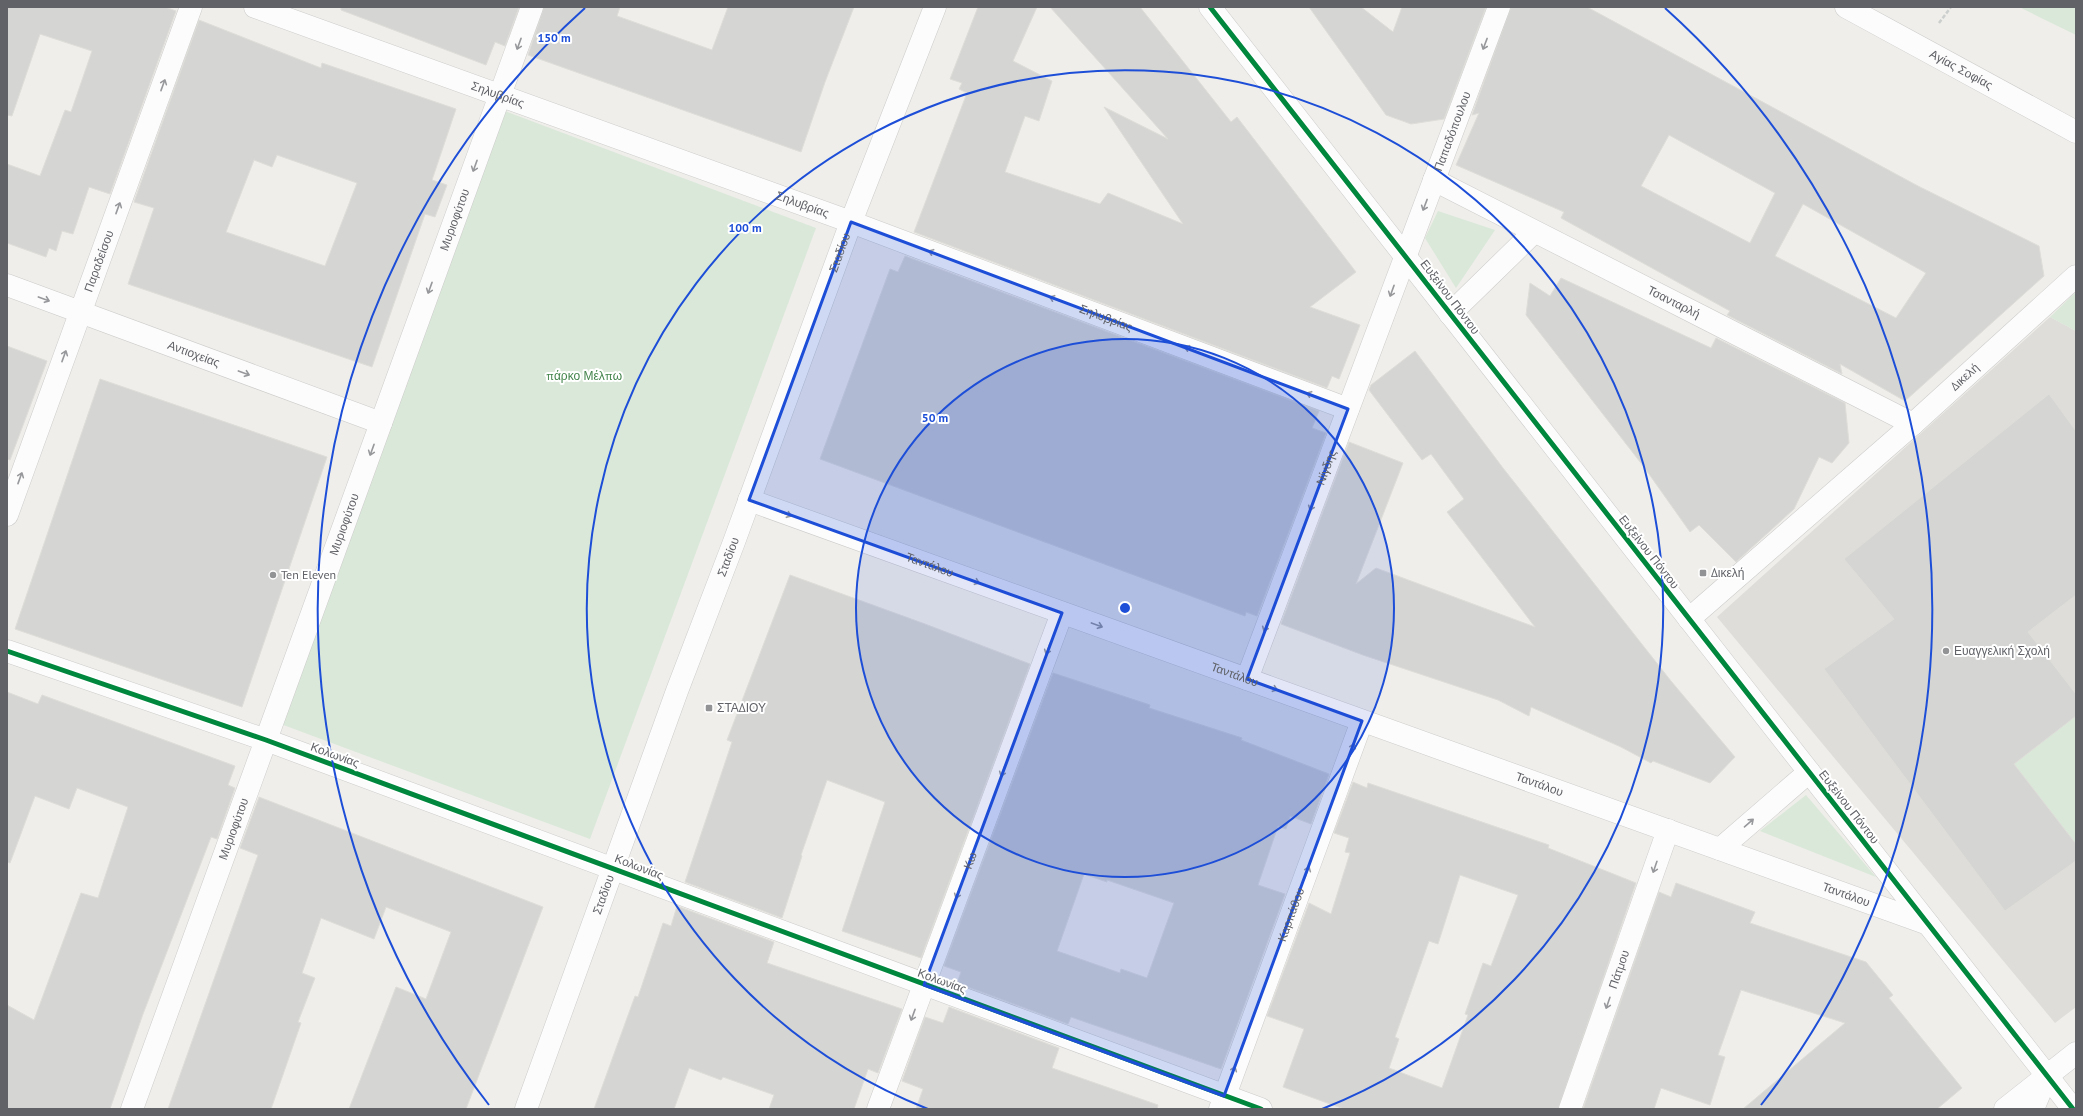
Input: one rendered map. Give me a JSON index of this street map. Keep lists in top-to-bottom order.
{
  "streets": {
    "street": [
      "Αγίας Σοφίας",
      "Σηλυβρίας",
      "Παπαδόπουλου",
      "Μυριοφύτου",
      "Σταδίου",
      "Παραδείσου",
      "Ευξείνου Πόντου",
      "Τσανταρλή",
      "Αντιοχείας",
      "Δικελή",
      "Νίγδης",
      "Ταντάλου",
      "Κολωνίας",
      "Κω",
      "Καρπάθου",
      "Πάτμου"
    ]
  },
  "crossings": [
    ["Σηλυβρίας", "Μυριοφύτου"],
    ["Σηλυβρίας", "Σταδίου"],
    ["Σηλυβρίας", "Νίγδης"],
    ["Παπαδόπουλου", "Ευξείνου Πόντου"],
    ["Παπαδόπουλου", "Τσανταρλή"],
    ["Παπαδόπουλου", "Νίγδης"],
    ["Μυριοφύτου", "Αντιοχείας"],
    ["Μυριοφύτου", "Κολωνίας"],
    ["Σταδίου", "Ταντάλου"],
    ["Σταδίου", "Κολωνίας"],
    ["Παραδείσου", "Αντιοχείας"],
    ["Ευξείνου Πόντου", "Δικελή"],
    ["Ευξείνου Πόντου", "Νίγδης"],
    ["Ευξείνου Πόντου", "Ταντάλου"],
    ["Τσανταρλή", "Δικελή"],
    ["Νίγδης", "Ταντάλου"],
    ["Ταντάλου", "Κω"],
    ["Ταντάλου", "Καρπάθου"],
    ["Ταντάλου", "Πάτμου"],
    ["Κολωνίας", "Κω"],
    ["Κολωνίας", "Καρπάθου"]
  ],
  "one_way": [
    "Σηλυβρίας",
    "Παπαδόπουλου",
    "Μυριοφύτου",
    "Παραδείσου",
    "Αντιοχείας",
    "Νίγδης",
    "Ταντάλου",
    "Κω",
    "Καρπάθου",
    "Πάτμου"
  ],
  "parks": ["πάρκο Μέλπω"],
  "places": {
    "transit": ["Δικελή", "ΣΤΑΔΙΟΥ"],
    "other": ["Ten Eleven", "Ευαγγελική Σχολή"]
  },
  "rings": ["150 m", "100 m", "50 m"]
}
